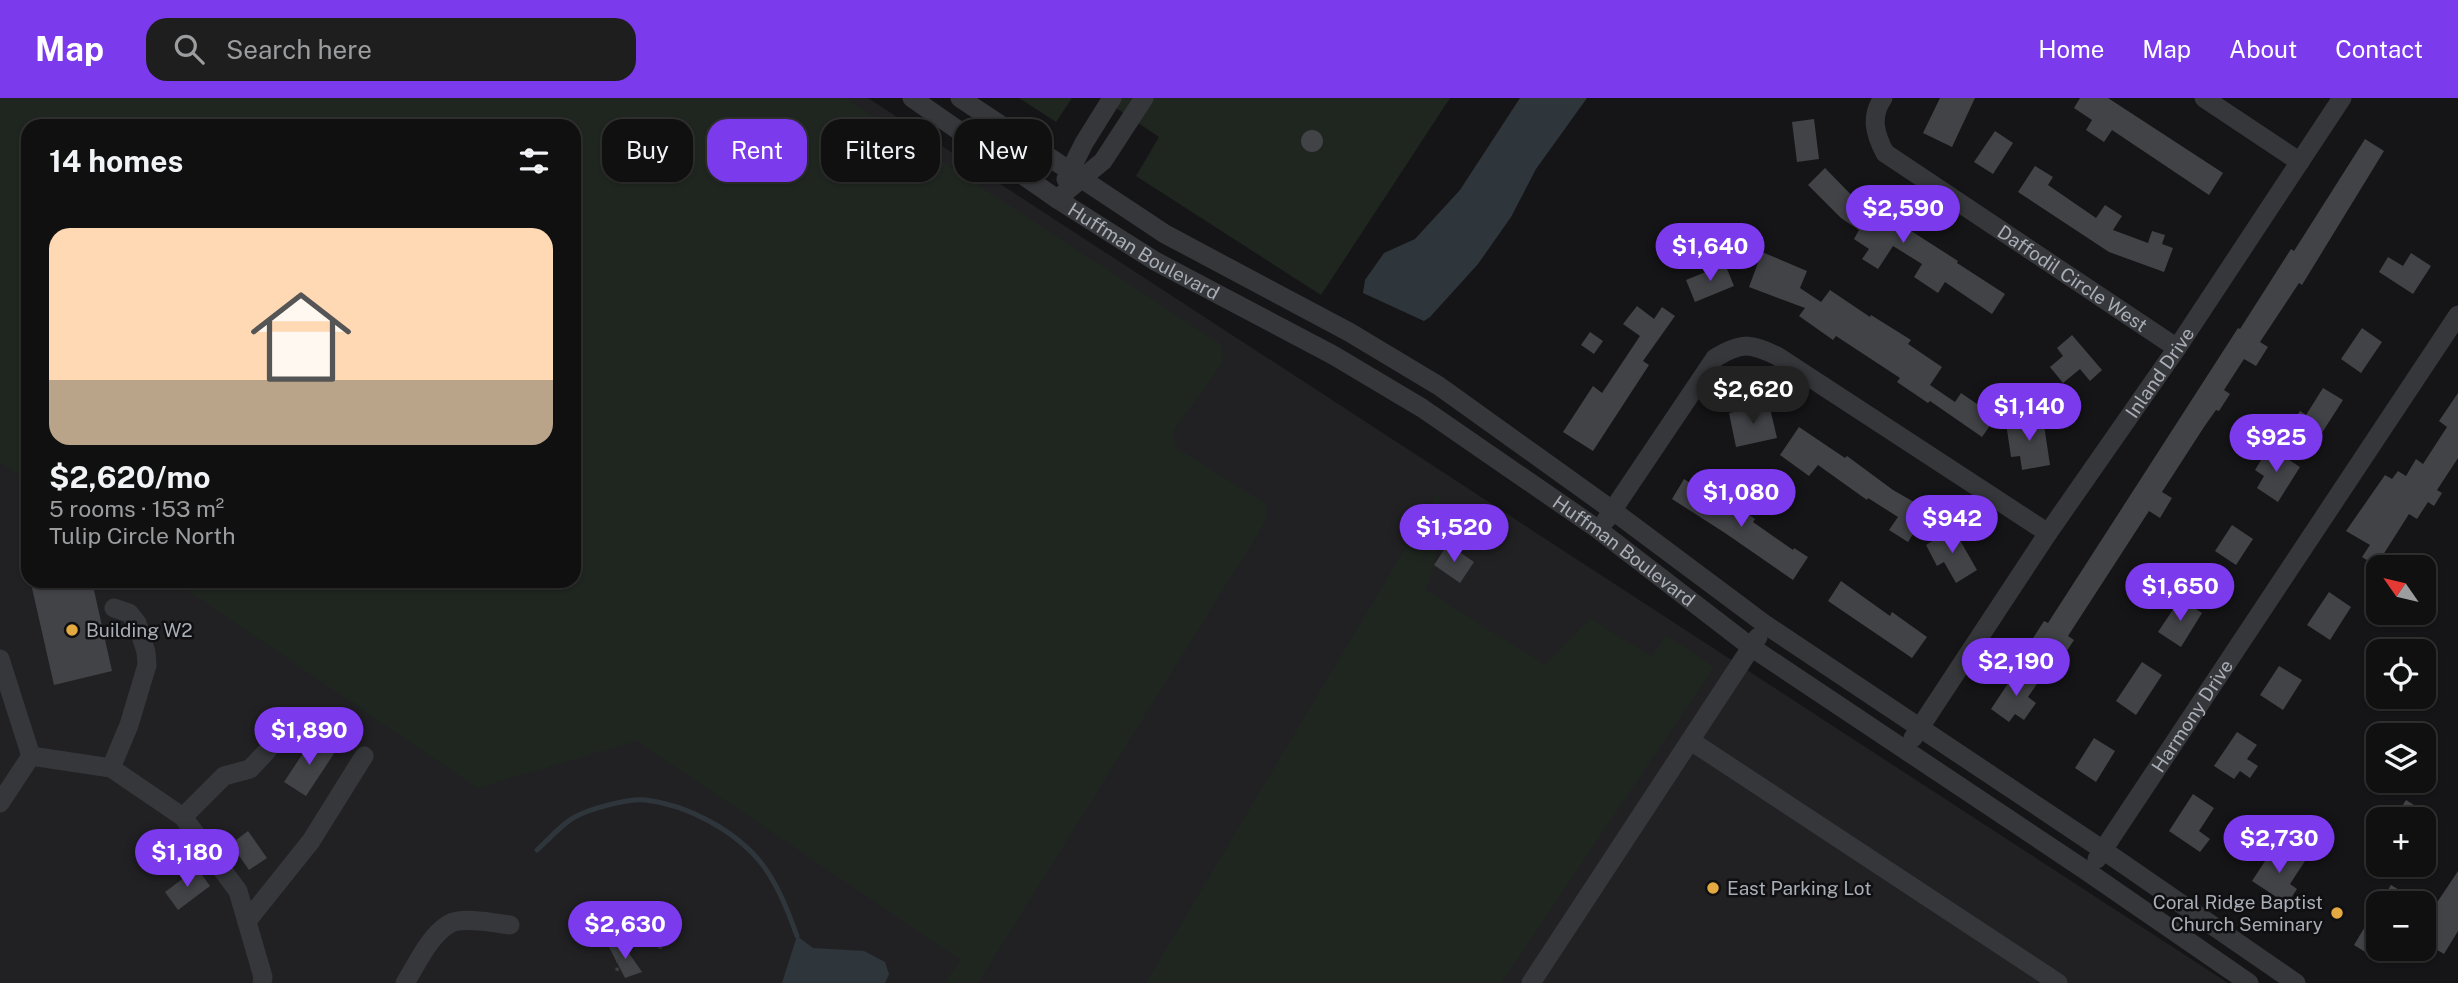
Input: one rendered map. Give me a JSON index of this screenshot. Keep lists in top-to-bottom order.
{
  "streets": {
    "street": [
      "Huffman Boulevard",
      "Daffodil Circle West",
      "Inland Drive",
      "Harmony Drive"
    ]
  },
  "crossings": [
    ["Huffman Boulevard", "Inland Drive"],
    ["Huffman Boulevard", "Harmony Drive"],
    ["Daffodil Circle West", "Inland Drive"]
  ],
  "places": ["Building W2", "East Parking Lot", "Coral Ridge Baptist Church Seminary"],
  "north": "top left",
  "page": {
    "header": "Map",
    "search": "Search here",
    "nav": [
      "Home",
      "Map",
      "About",
      "Contact"
    ],
    "chip": [
      "Buy",
      "Rent",
      "Filters",
      "New"
    ],
    "heading": "14 homes",
    "price": [
      "$2,590",
      "$1,640",
      "$2,620",
      "$1,140",
      "$925",
      "$1,080",
      "$942",
      "$1,520",
      "$1,650",
      "$2,190",
      "$1,890",
      "$2,730",
      "$1,180",
      "$2,630"
    ],
    "list": [
      {
        "name": "$2,620/mo",
        "note": "5 rooms · 153 m² · Tulip Circle North"
      }
    ],
    "map_buttons": ["+", "−"]
  }
}
